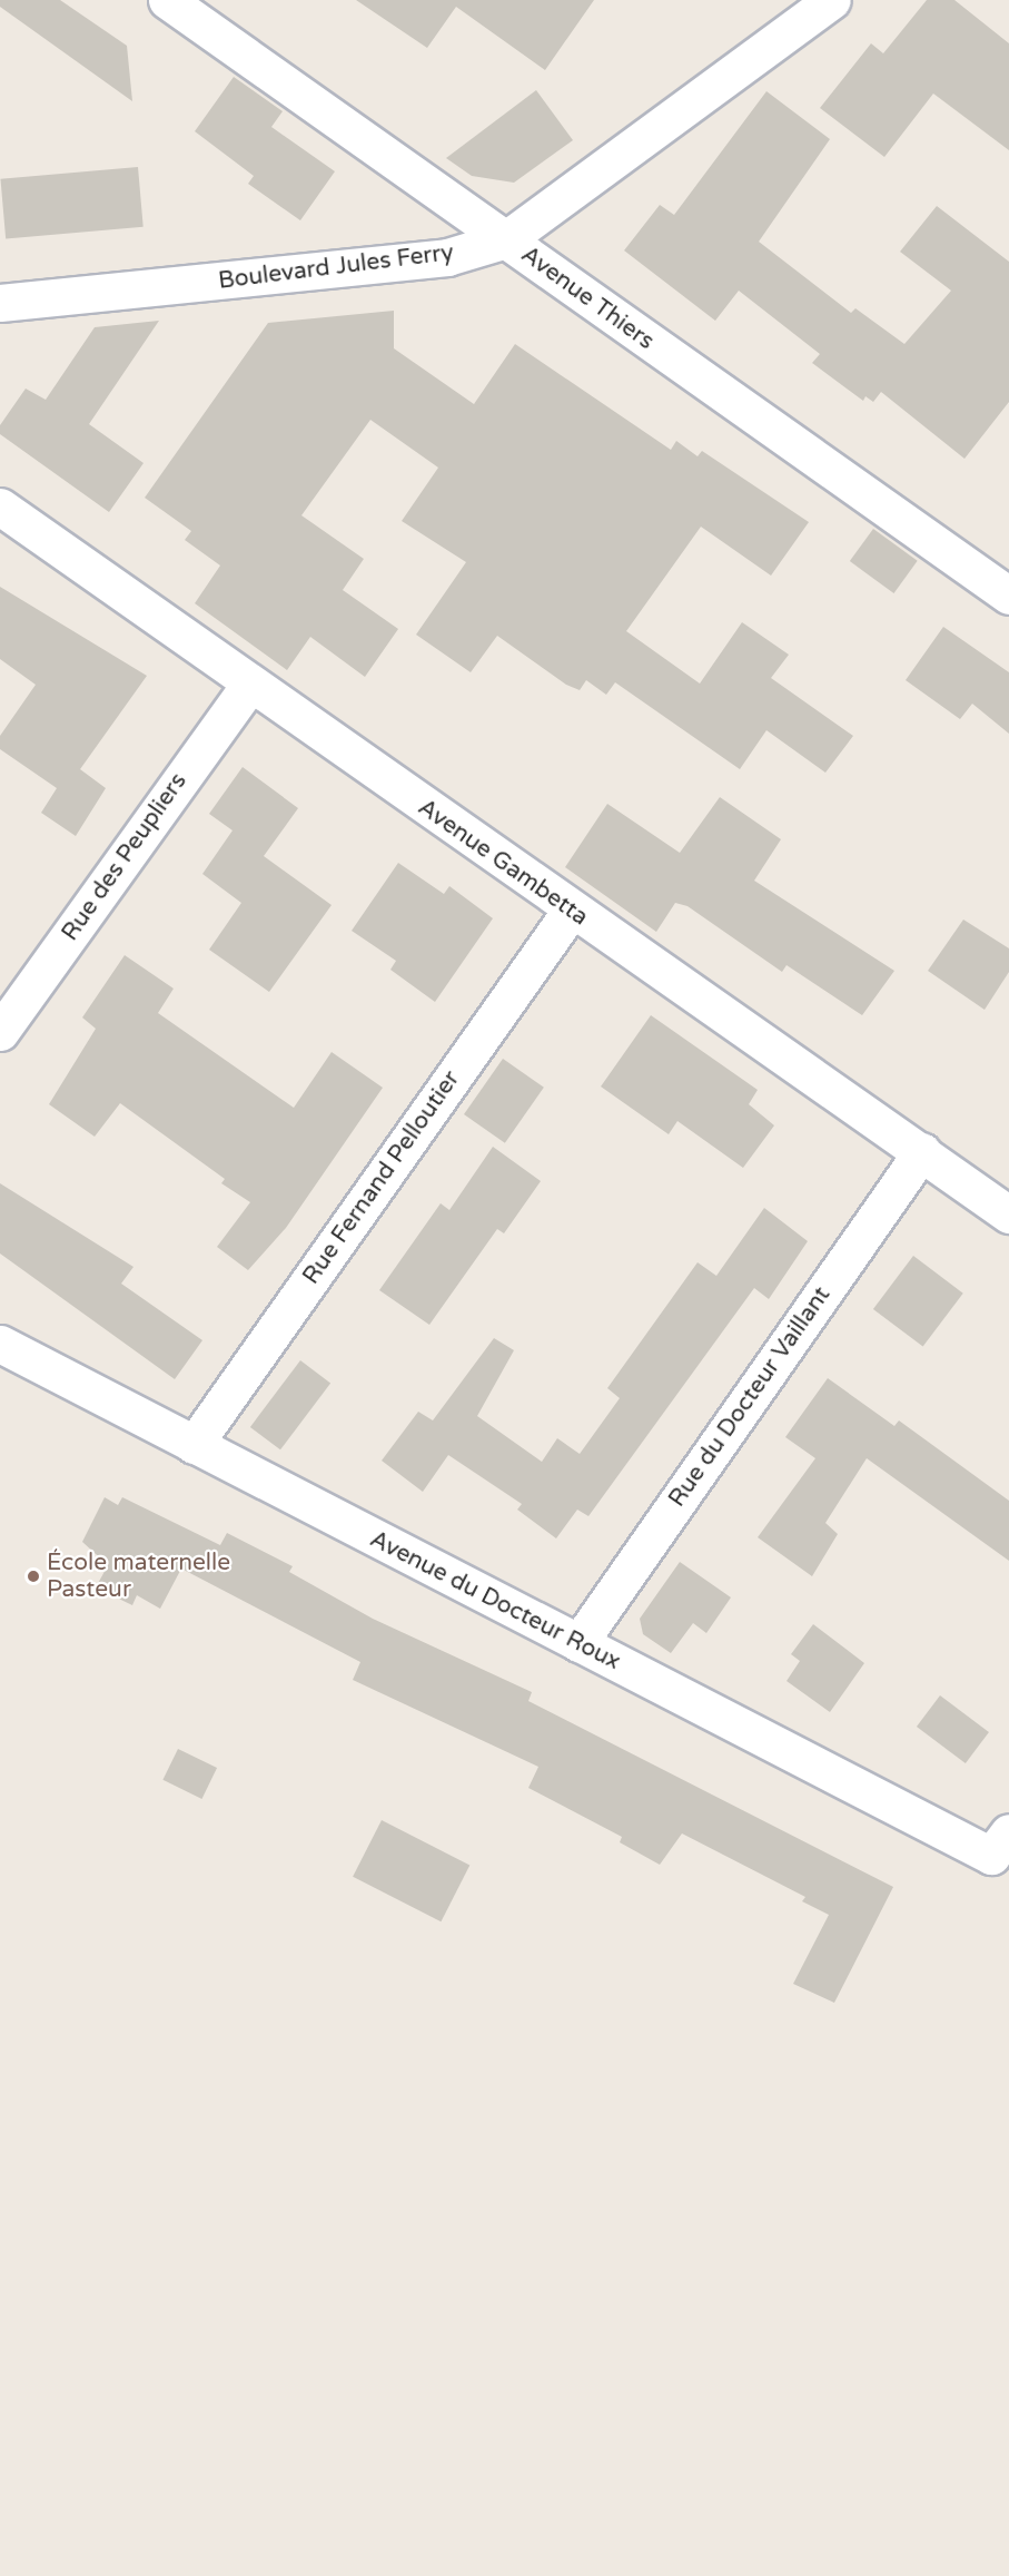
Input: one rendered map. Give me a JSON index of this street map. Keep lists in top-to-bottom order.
{
  "streets": {
    "street": [
      "Boulevard Jules Ferry",
      "Avenue Thiers",
      "Rue des Peupliers",
      "Avenue Gambetta",
      "Rue Fernand Pelloutier",
      "Rue du Docteur Vaillant",
      "Avenue du Docteur Roux"
    ]
  },
  "crossings": [
    ["Boulevard Jules Ferry", "Avenue Thiers"],
    ["Rue des Peupliers", "Avenue Gambetta"],
    ["Avenue Gambetta", "Rue Fernand Pelloutier"],
    ["Avenue Gambetta", "Rue du Docteur Vaillant"],
    ["Rue Fernand Pelloutier", "Avenue du Docteur Roux"],
    ["Rue du Docteur Vaillant", "Avenue du Docteur Roux"]
  ],
  "places": ["École maternelle Pasteur"]
}
